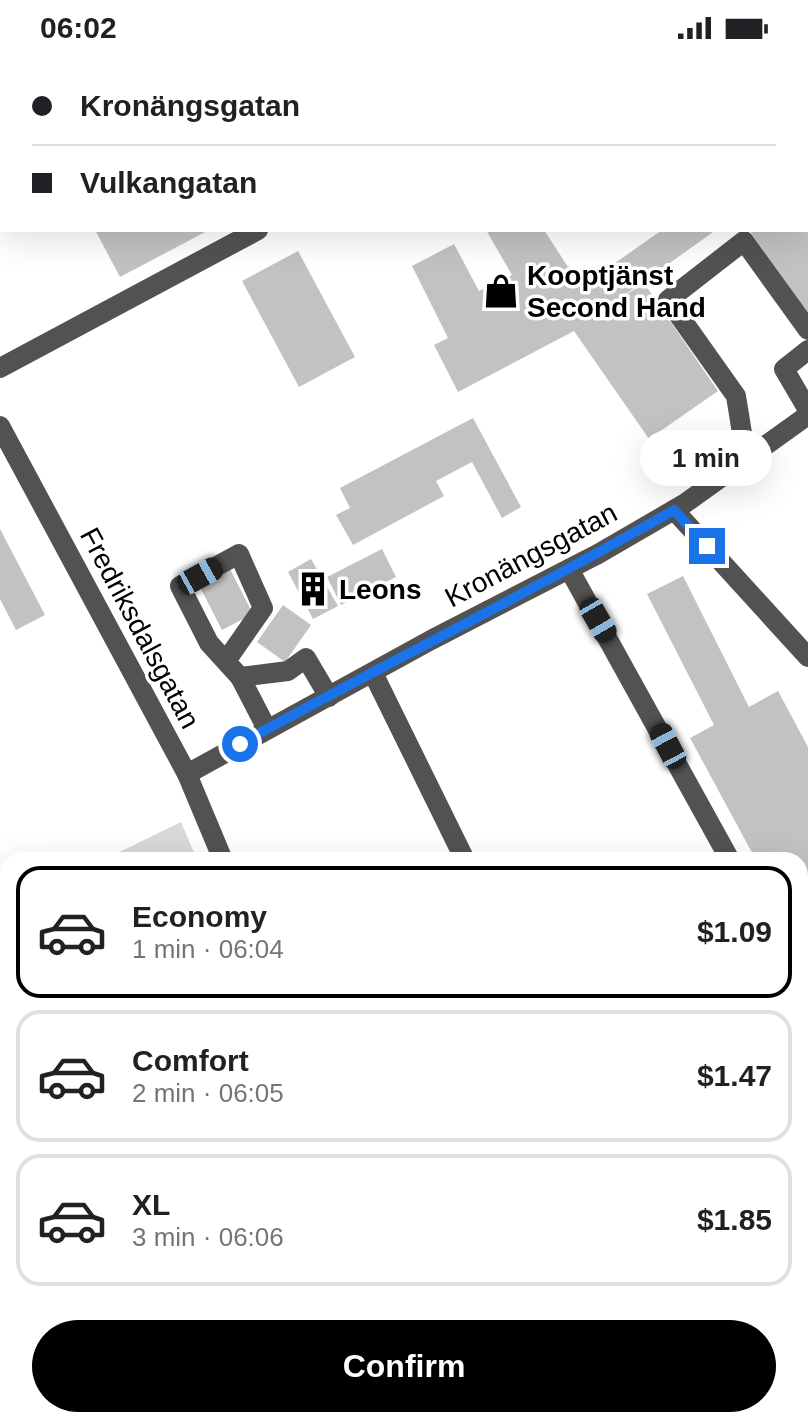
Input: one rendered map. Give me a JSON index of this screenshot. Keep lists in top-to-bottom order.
{
  "streets": {
    "street": ["Kronängsgatan", "Fredriksdalsgatan"]
  },
  "crossings": [
    ["Kronängsgatan", "Fredriksdalsgatan"]
  ],
  "places": {
    "shop": ["Kooptjänst Second Hand"],
    "building": ["Leons"]
  },
  "page": {
    "status": "06:02",
    "banner": ["Kronängsgatan", "Vulkangatan"],
    "bubble": "1 min",
    "list": [
      {
        "name": "Economy",
        "note": "1 min · 06:04",
        "value": "$1.09"
      },
      {
        "name": "Comfort",
        "note": "2 min · 06:05",
        "value": "$1.47"
      },
      {
        "name": "XL",
        "note": "3 min · 06:06",
        "value": "$1.85"
      }
    ],
    "buttons": "Confirm"
  }
}
